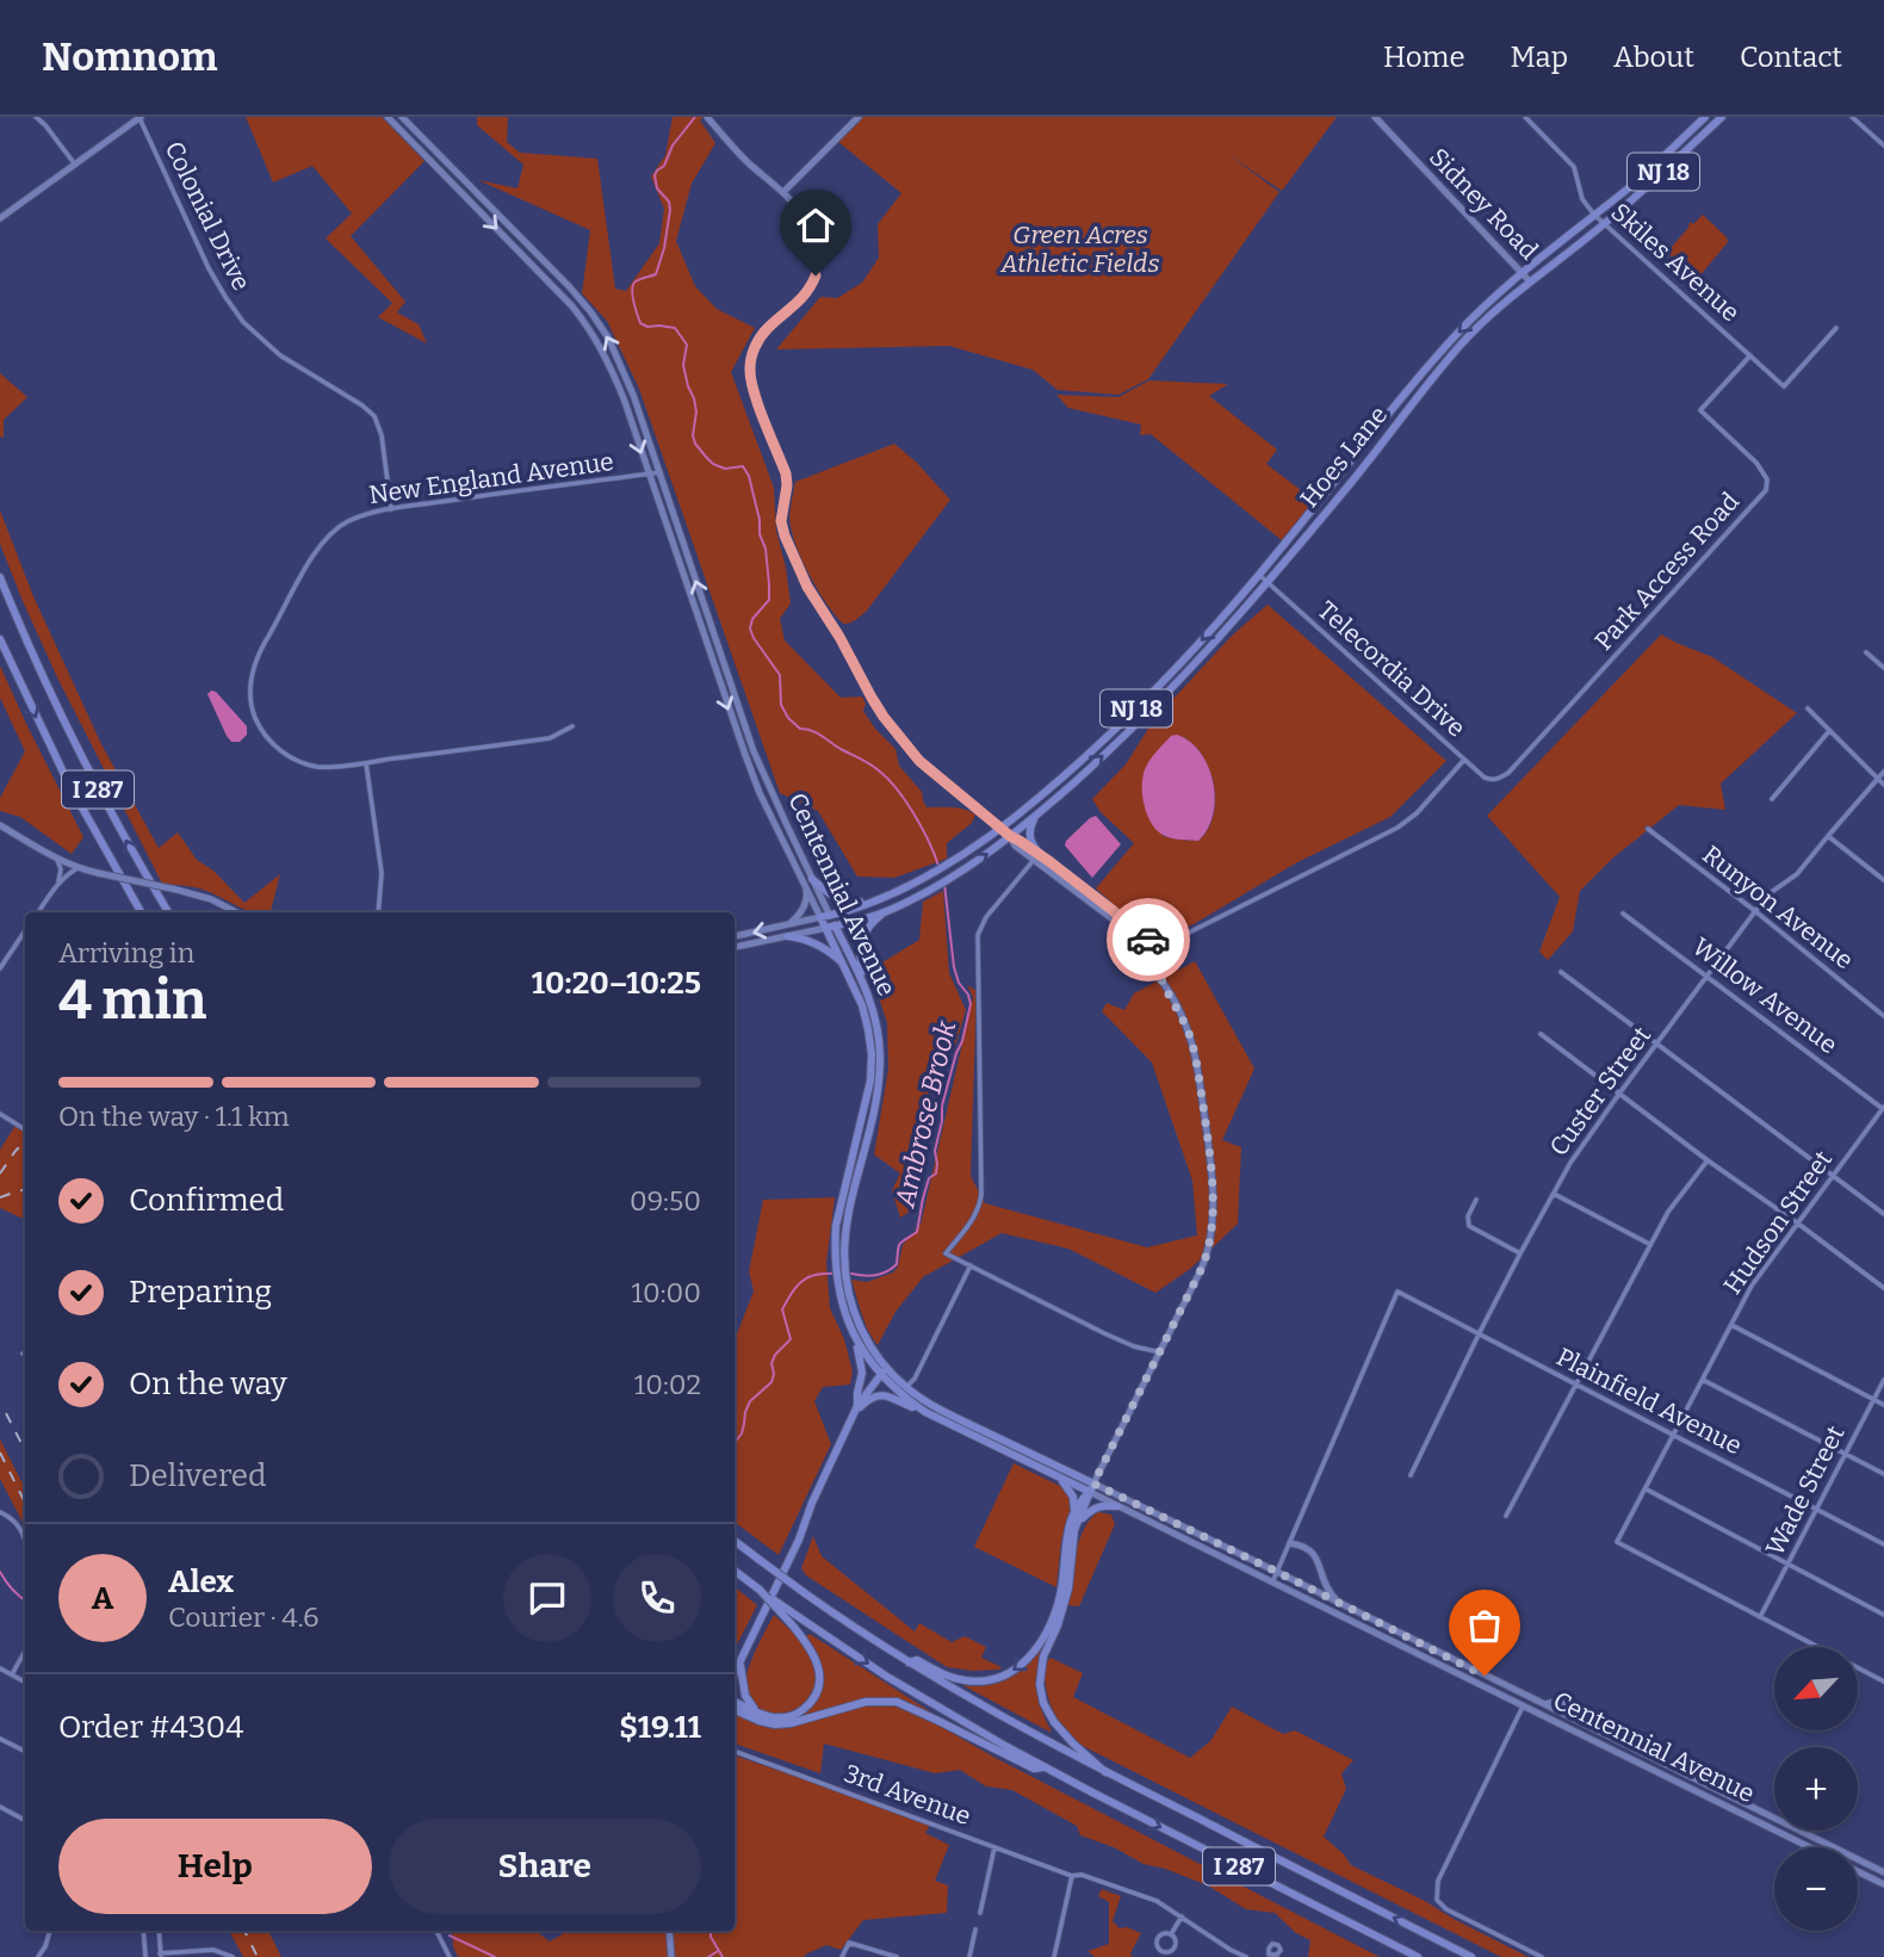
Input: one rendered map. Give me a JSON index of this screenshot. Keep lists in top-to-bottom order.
{
  "streets": {
    "highway": [
      "NJ 18",
      "Hoes Lane",
      "I 287",
      "Centennial Avenue"
    ],
    "main road": ["Sidney Road"],
    "street": [
      "Colonial Drive",
      "Skiles Avenue",
      "New England Avenue",
      "Park Access Road",
      "Telecordia Drive",
      "Runyon Avenue",
      "Willow Avenue",
      "Custer Street",
      "Hudson Street",
      "Plainfield Avenue",
      "Wade Street",
      "3rd Avenue"
    ]
  },
  "crossings": [
    ["NJ 18", "Hoes Lane"],
    ["NJ 18", "Centennial Avenue"],
    ["Sidney Road", "Hoes Lane"],
    ["Colonial Drive", "New England Avenue"],
    ["Skiles Avenue", "Hoes Lane"],
    ["Skiles Avenue", "Park Access Road"],
    ["Hoes Lane", "Telecordia Drive"],
    ["New England Avenue", "Centennial Avenue"],
    ["Park Access Road", "Telecordia Drive"],
    ["Runyon Avenue", "Custer Street"],
    ["Willow Avenue", "Custer Street"],
    ["Willow Avenue", "Hudson Street"],
    ["Custer Street", "Plainfield Avenue"],
    ["Hudson Street", "Plainfield Avenue"],
    ["Hudson Street", "Wade Street"],
    ["Plainfield Avenue", "Wade Street"]
  ],
  "water": ["Ambrose Brook"],
  "parks": ["Green Acres Athletic Fields"],
  "north": "bottom left",
  "page": {
    "header": "Nomnom",
    "nav": [
      "Home",
      "Map",
      "About",
      "Contact"
    ],
    "heading": ["4 min", "Arriving in", "10:20–10:25"],
    "panel": [
      "Alex",
      "Courier · 4.6",
      "Order #4304",
      "$19.11"
    ],
    "bar": "On the way · 1.1 km",
    "list": [
      ["Confirmed", "09:50"],
      ["Preparing", "10:00"],
      ["On the way", "10:02"],
      "Delivered"
    ],
    "round": "A",
    "map_buttons": ["+", "−"],
    "buttons": ["Help", "Share"]
  }
}
